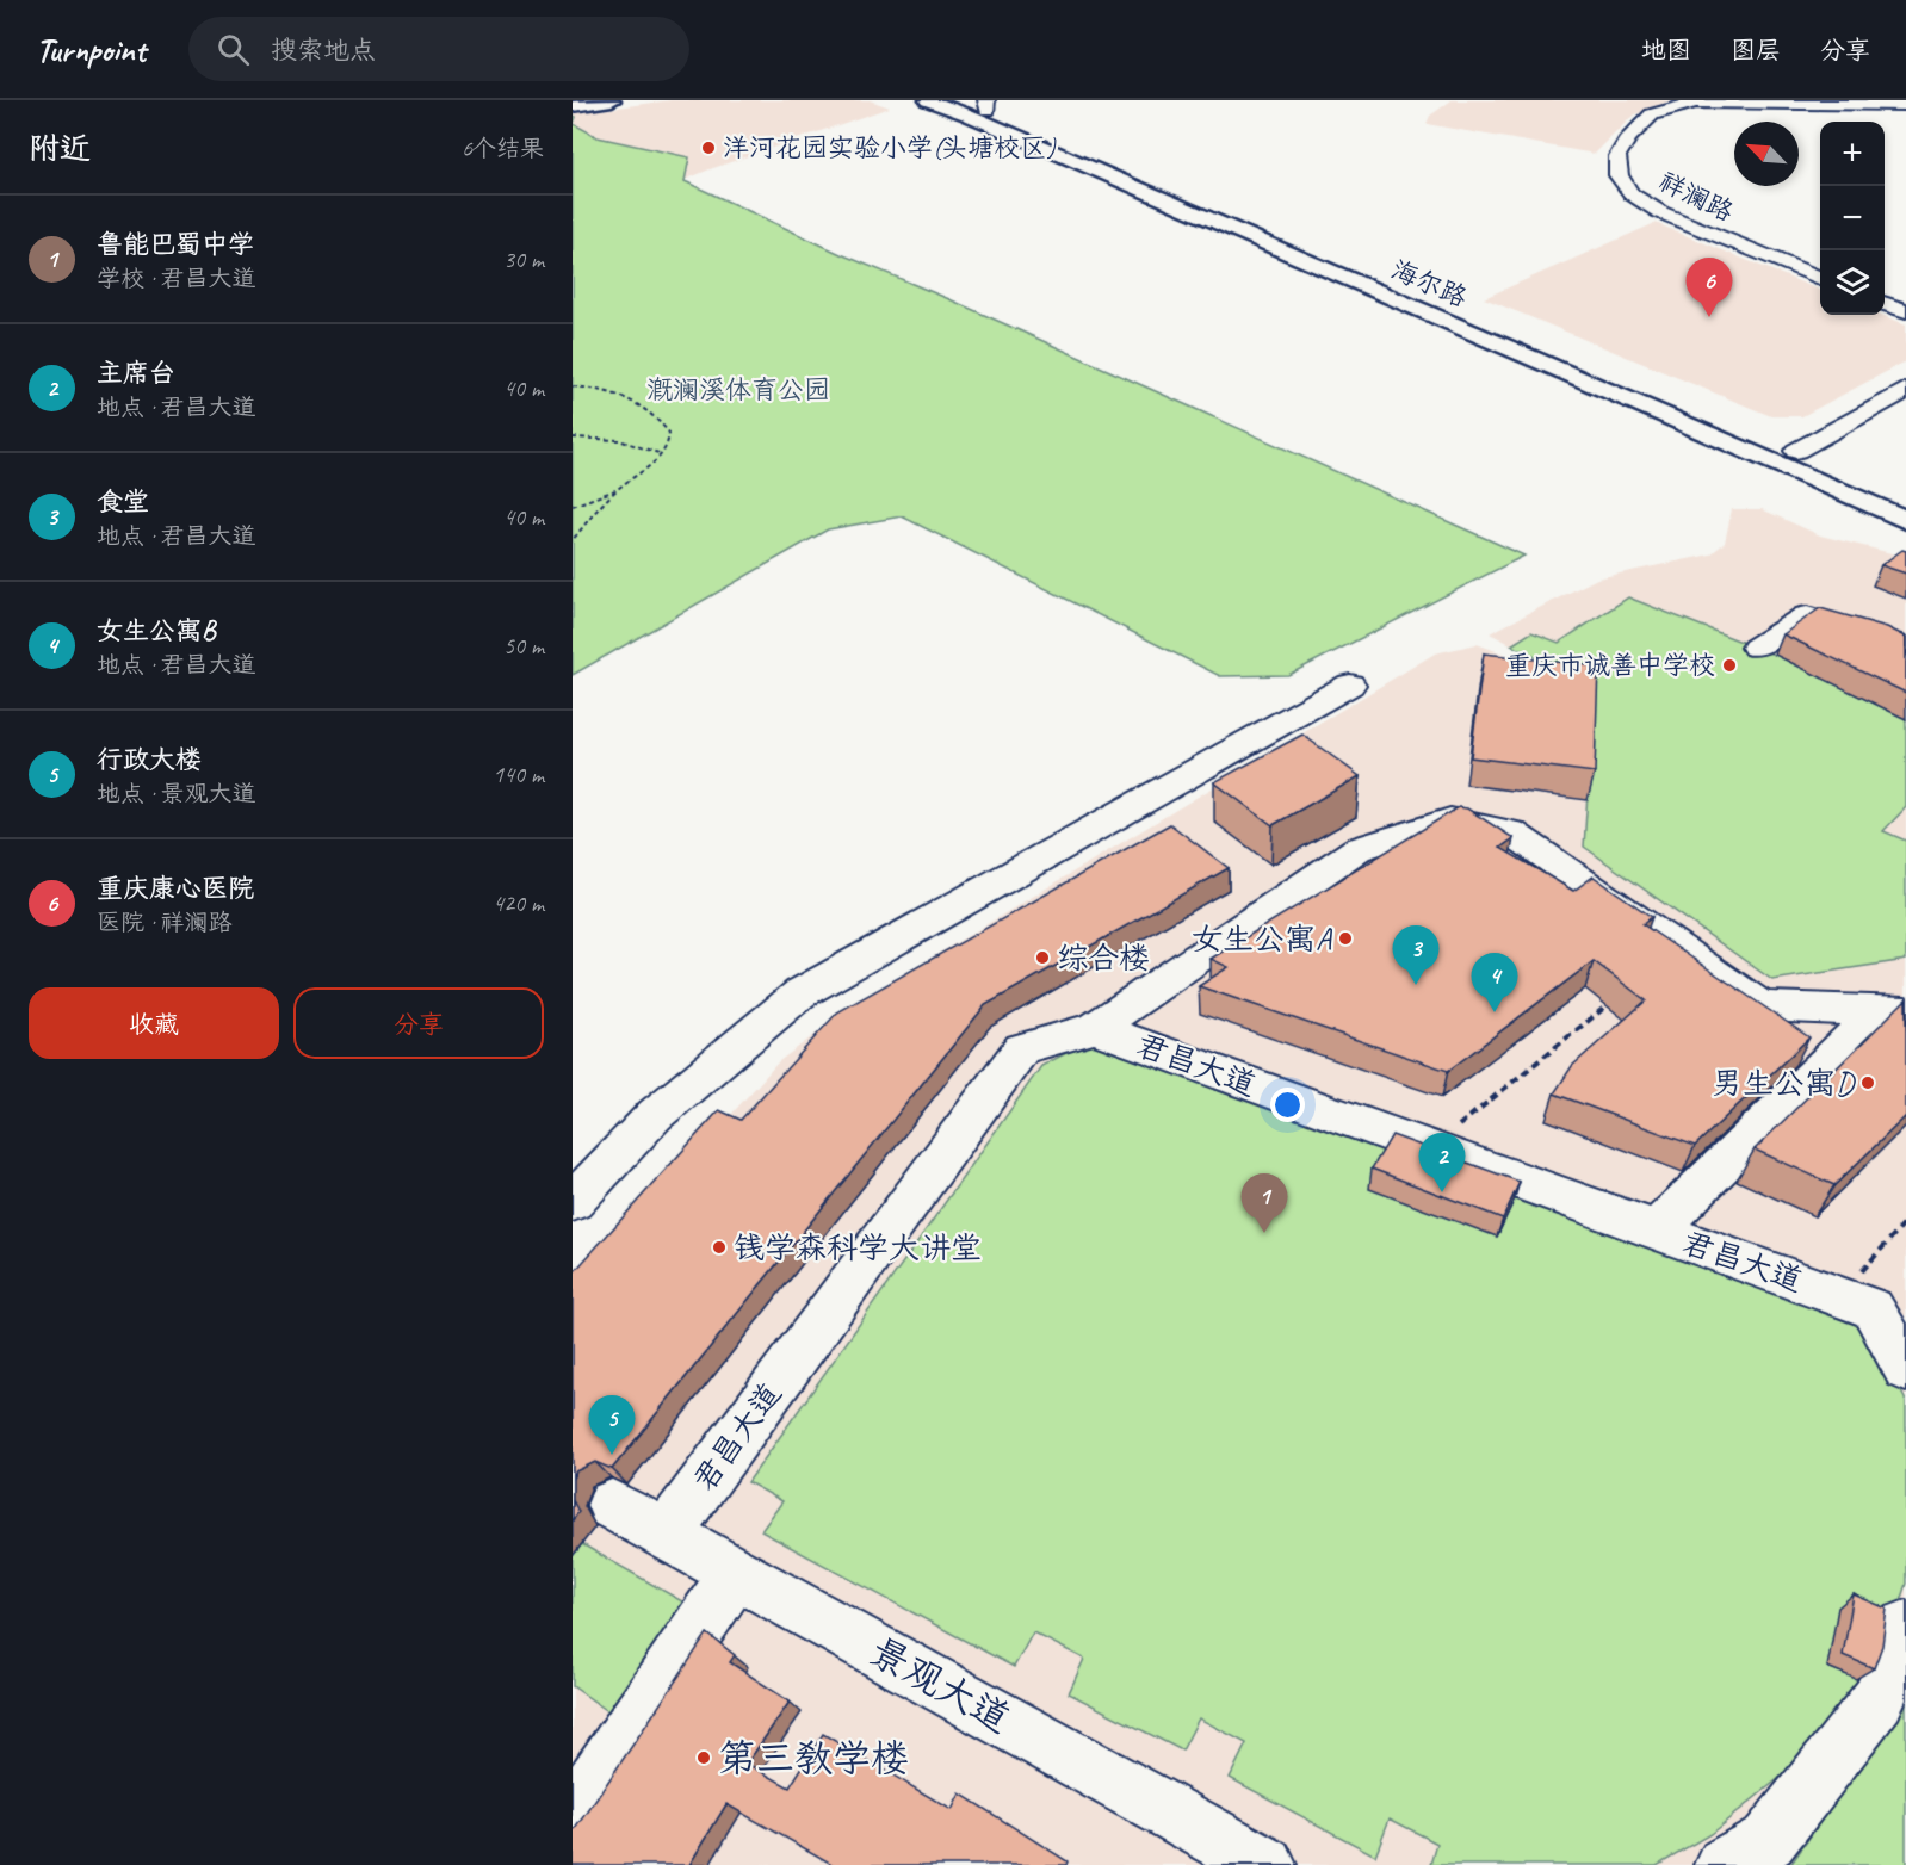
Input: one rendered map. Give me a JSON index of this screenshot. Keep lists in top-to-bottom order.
{
  "streets": {
    "main road": ["海尔路"],
    "street": ["祥澜路", "君昌大道", "景观大道"]
  },
  "crossings": [
    ["君昌大道", "景观大道"]
  ],
  "parks": ["溉澜溪体育公园"],
  "places": [
    "洋河花园实验小学(头塘校区)",
    "重庆市诚善中学校",
    "女生公寓A",
    "综合楼",
    "男生公寓D",
    "钱学森科学大讲堂",
    "第三教学楼"
  ],
  "north": "top left",
  "page": {
    "header": "Turnpoint",
    "search": "搜索地点",
    "nav": ["地图", "图层", "分享"],
    "heading": ["附近", "6个结果"],
    "map_buttons": ["+", "−"],
    "list": [
      {
        "mark": "1",
        "name": "鲁能巴蜀中学",
        "note": "学校 · 君昌大道",
        "value": "30 m"
      },
      {
        "mark": "2",
        "name": "主席台",
        "note": "地点 · 君昌大道",
        "value": "40 m"
      },
      {
        "mark": "3",
        "name": "食堂",
        "note": "地点 · 君昌大道",
        "value": "40 m"
      },
      {
        "mark": "4",
        "name": "女生公寓B",
        "note": "地点 · 君昌大道",
        "value": "50 m"
      },
      {
        "mark": "5",
        "name": "行政大楼",
        "note": "地点 · 景观大道",
        "value": "140 m"
      },
      {
        "mark": "6",
        "name": "重庆康心医院",
        "note": "医院 · 祥澜路",
        "value": "420 m"
      }
    ],
    "pins": [
      "6",
      "3",
      "4",
      "2",
      "1",
      "5"
    ],
    "buttons": ["收藏", "分享"]
  }
}
